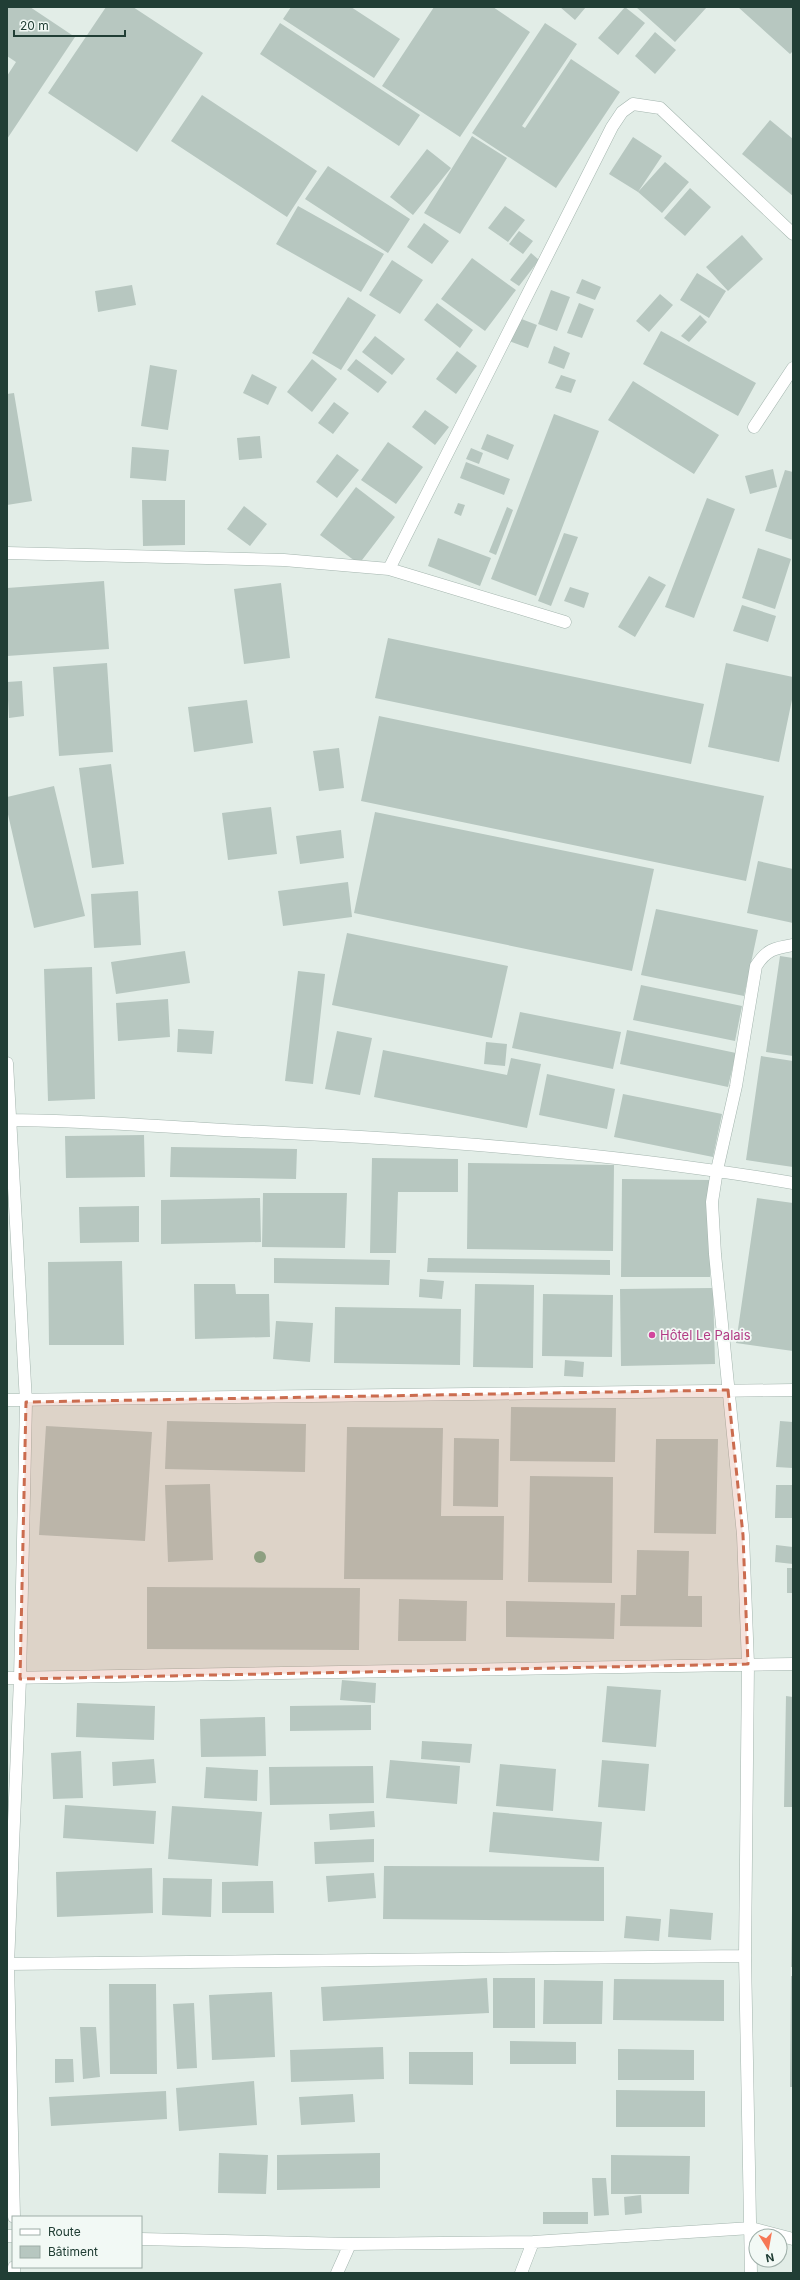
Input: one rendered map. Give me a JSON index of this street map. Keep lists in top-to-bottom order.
{
  "places": ["Hôtel Le Palais"],
  "legend": ["Route", "Bâtiment"],
  "scale_bar": "20 m",
  "north": "bottom"
}
